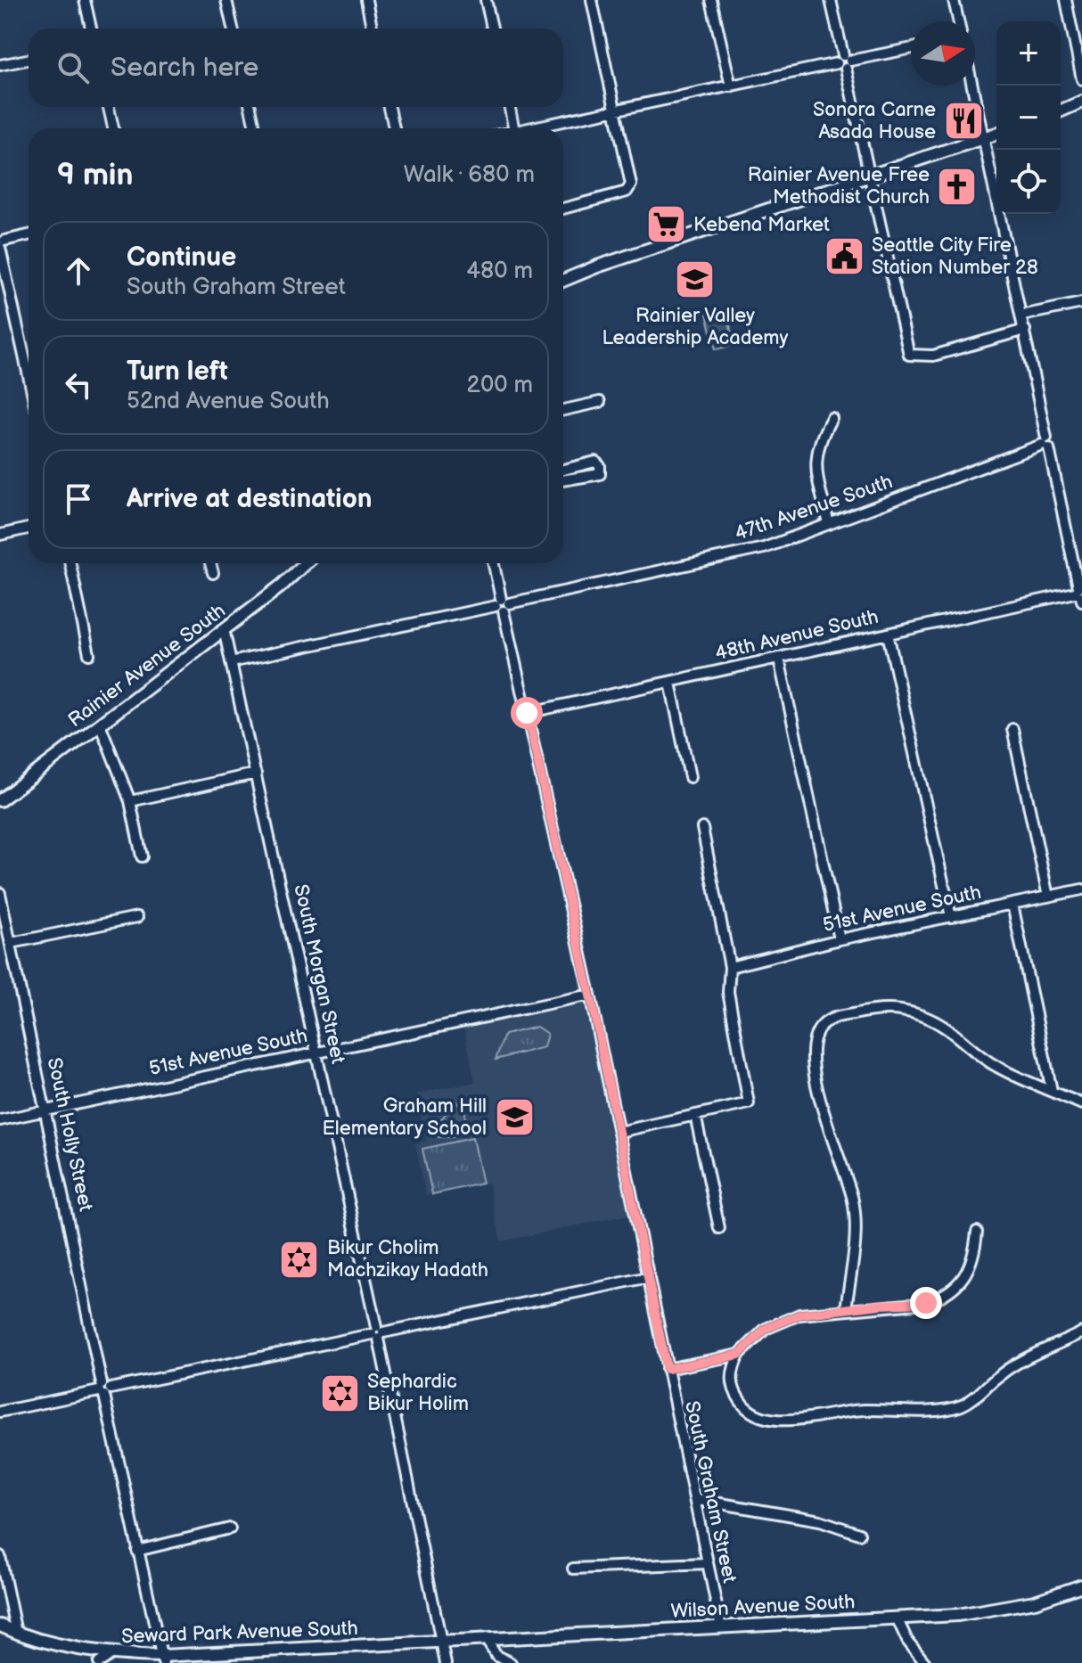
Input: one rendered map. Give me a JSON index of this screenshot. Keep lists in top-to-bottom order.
{
  "streets": {
    "main road": ["Rainier Avenue South", "Wilson Avenue South", "Seward Park Avenue South"],
    "street": [
      "47th Avenue South",
      "48th Avenue South",
      "51st Avenue South",
      "South Morgan Street",
      "South Holly Street",
      "South Graham Street"
    ]
  },
  "crossings": [
    ["47th Avenue South", "South Morgan Street"],
    ["47th Avenue South", "South Graham Street"],
    ["48th Avenue South", "South Graham Street"],
    ["Rainier Avenue South", "South Morgan Street"],
    ["51st Avenue South", "South Morgan Street"],
    ["51st Avenue South", "South Holly Street"],
    ["51st Avenue South", "South Graham Street"],
    ["South Morgan Street", "Wilson Avenue South"],
    ["South Morgan Street", "Seward Park Avenue South"],
    ["South Holly Street", "Seward Park Avenue South"],
    ["South Graham Street", "Wilson Avenue South"],
    ["Wilson Avenue South", "Seward Park Avenue South"]
  ],
  "places": {
    "restaurant": ["Sonora Carne Asada House"],
    "church": ["Rainier Avenue Free Methodist Church"],
    "supermarket": ["Kebena Market"],
    "public building": ["Seattle City Fire Station Number 28"],
    "school or university": ["Rainier Valley Leadership Academy", "Graham Hill Elementary School"],
    "synagogue": ["Bikur Cholim Machzikay Hadath", "Sephardic Bikur Holim"]
  },
  "north": "right",
  "page": {
    "map_buttons": ["+", "−"],
    "search": "Search here",
    "heading": ["9 min", "Walk · 680 m"],
    "list": [
      ["Continue", "South Graham Street", "480 m"],
      ["Turn left", "52nd Avenue South", "200 m"],
      "Arrive at destination"
    ]
  }
}
